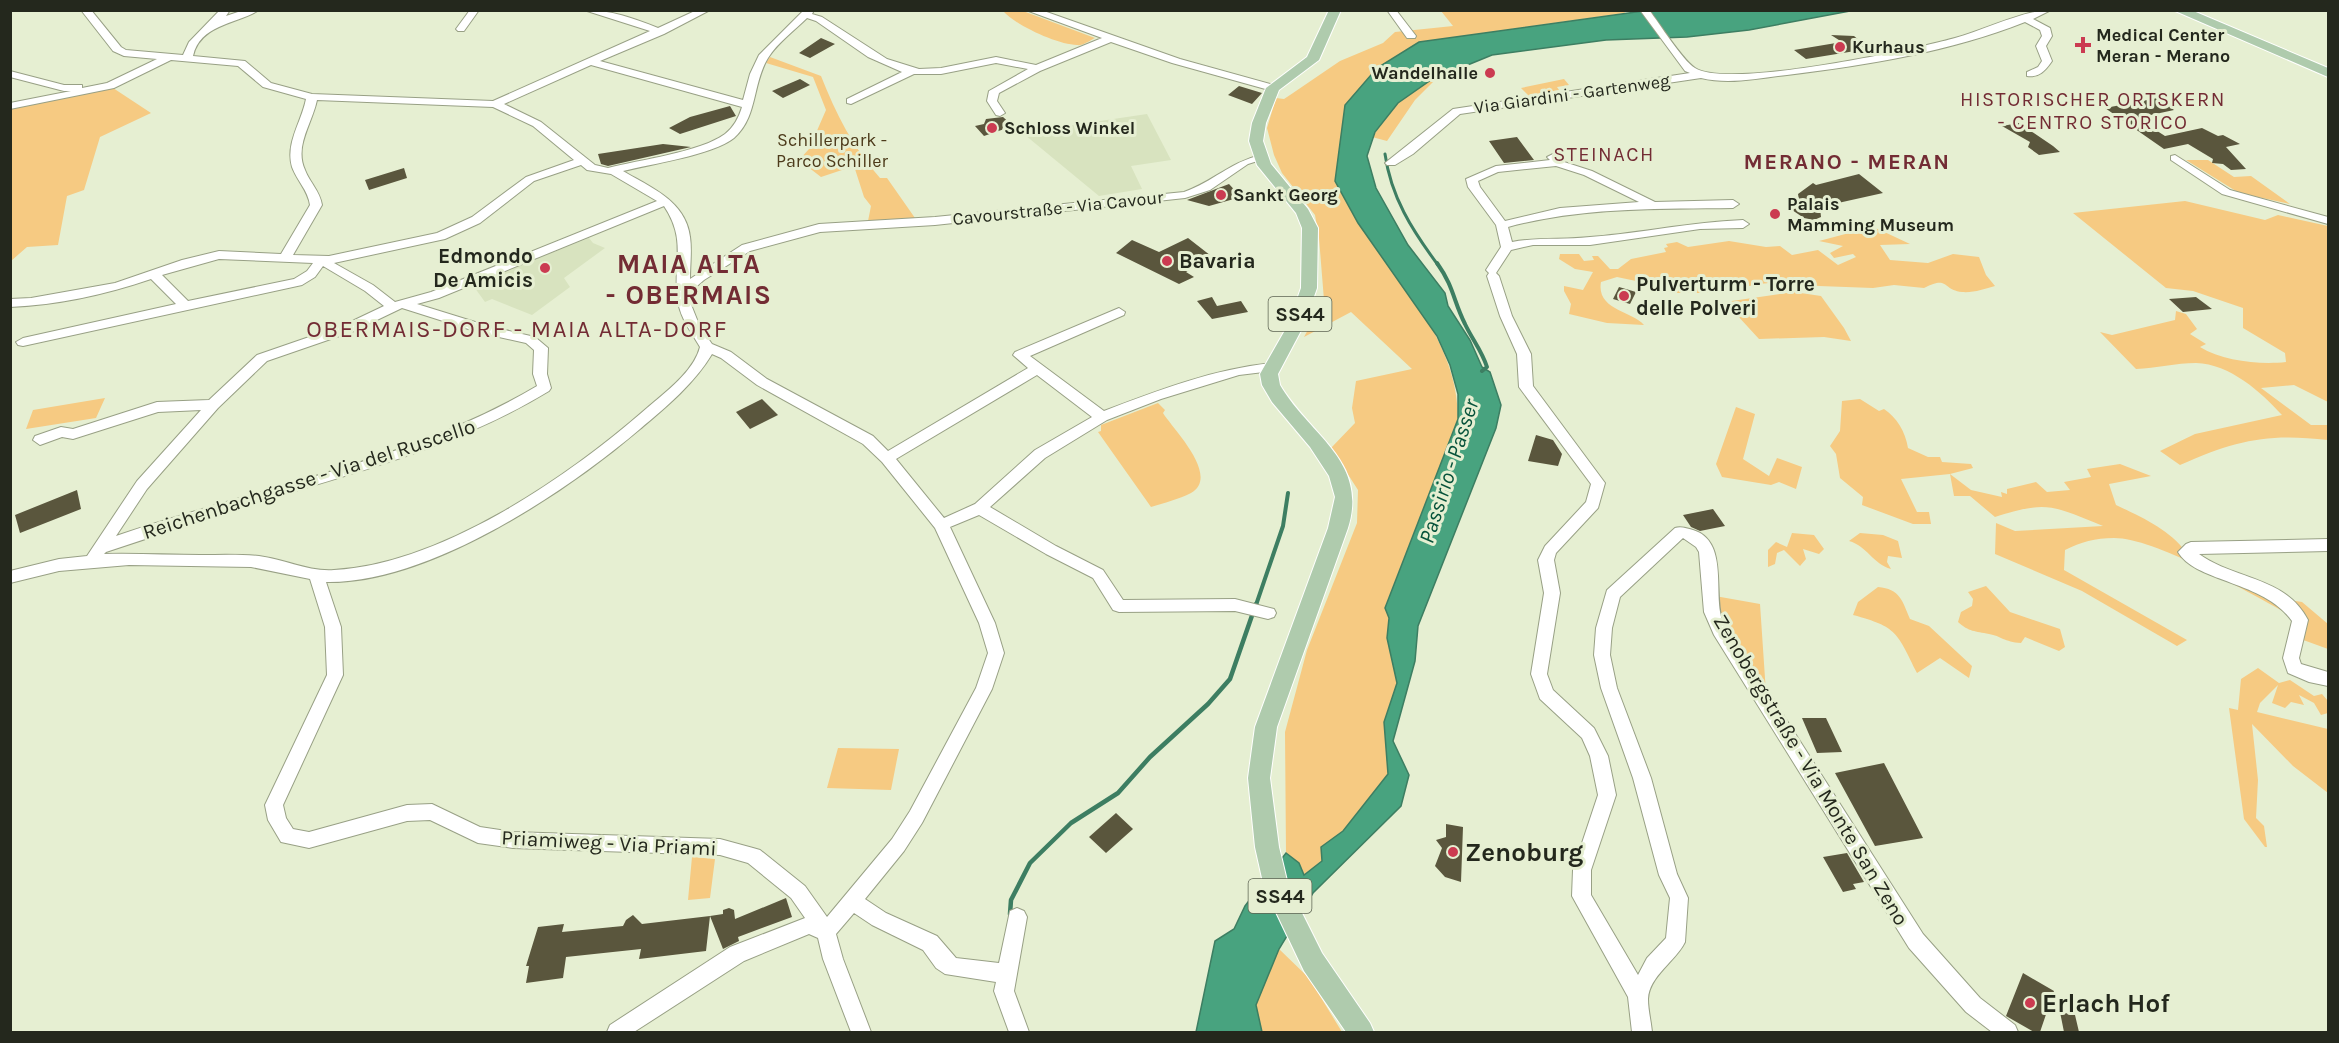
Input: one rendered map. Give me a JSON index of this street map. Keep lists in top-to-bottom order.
{
  "streets": {
    "main road": ["SS44"],
    "street": [
      "Via Giardini - Gartenweg",
      "Cavourstraße - Via Cavour",
      "Reichenbachgasse - Via del Ruscello",
      "Zenobergstraße - Via Monte San Zeno",
      "Priamiweg - Via Priami"
    ]
  },
  "crossings": [
    ["Cavourstraße - Via Cavour", "SS44"]
  ],
  "districts": [
    "HISTORISCHER ORTSKERN - CENTRO STORICO",
    "STEINACH",
    "MERANO - MERAN",
    "MAIA ALTA - OBERMAIS",
    "OBERMAIS-DORF - MAIA ALTA-DORF"
  ],
  "water": ["Passirio - Passer"],
  "parks": ["Schillerpark - Parco Schiller"],
  "places": {
    "health": ["Medical Center Meran - Merano"],
    "other": [
      "Kurhaus",
      "Wandelhalle",
      "Schloss Winkel",
      "Sankt Georg",
      "Palais Mamming Museum",
      "Bavaria",
      "Edmondo De Amicis",
      "Pulverturm - Torre delle Polveri",
      "Zenoburg",
      "Erlach Hof"
    ]
  }
}
